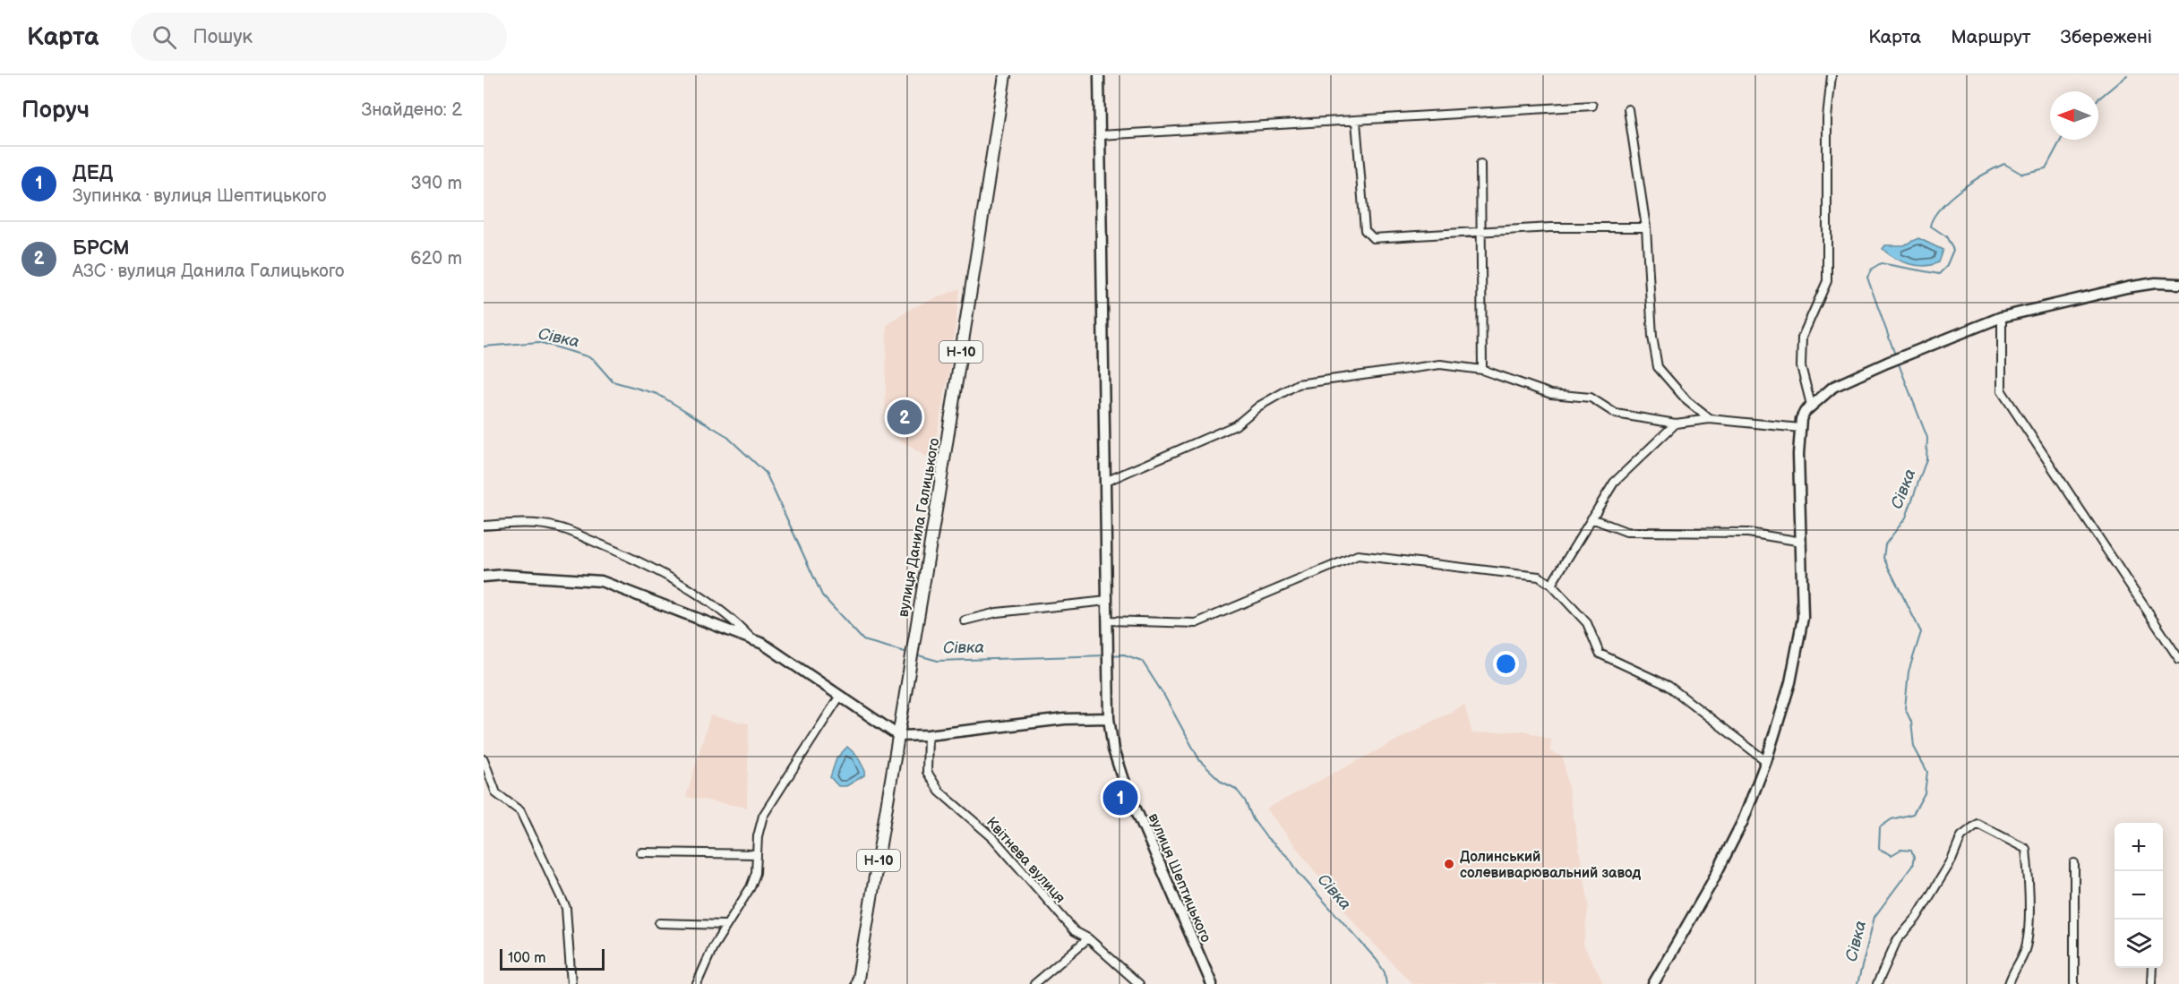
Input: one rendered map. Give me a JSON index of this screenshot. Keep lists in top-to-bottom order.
{
  "streets": {
    "main road": ["Н-10", "вулиця Данила Галицького"],
    "street": ["Квітнева вулиця", "вулиця Шептицького"]
  },
  "water": ["Сівка"],
  "places": ["Долинський солевиварювальний завод"],
  "scale_bar": "100 m",
  "north": "left",
  "page": {
    "header": "Карта",
    "search": "Пошук",
    "nav": ["Карта", "Маршрут", "Збережені"],
    "heading": ["Поруч", "Знайдено: 2"],
    "list": [
      {
        "mark": "1",
        "name": "ДЕД",
        "note": "Зупинка · вулиця Шептицького",
        "value": "390 m"
      },
      {
        "mark": "2",
        "name": "БРСМ",
        "note": "АЗС · вулиця Данила Галицького",
        "value": "620 m"
      }
    ],
    "pins": ["2", "1"],
    "map_buttons": ["+", "−"],
    "scale": "100 m"
  }
}
